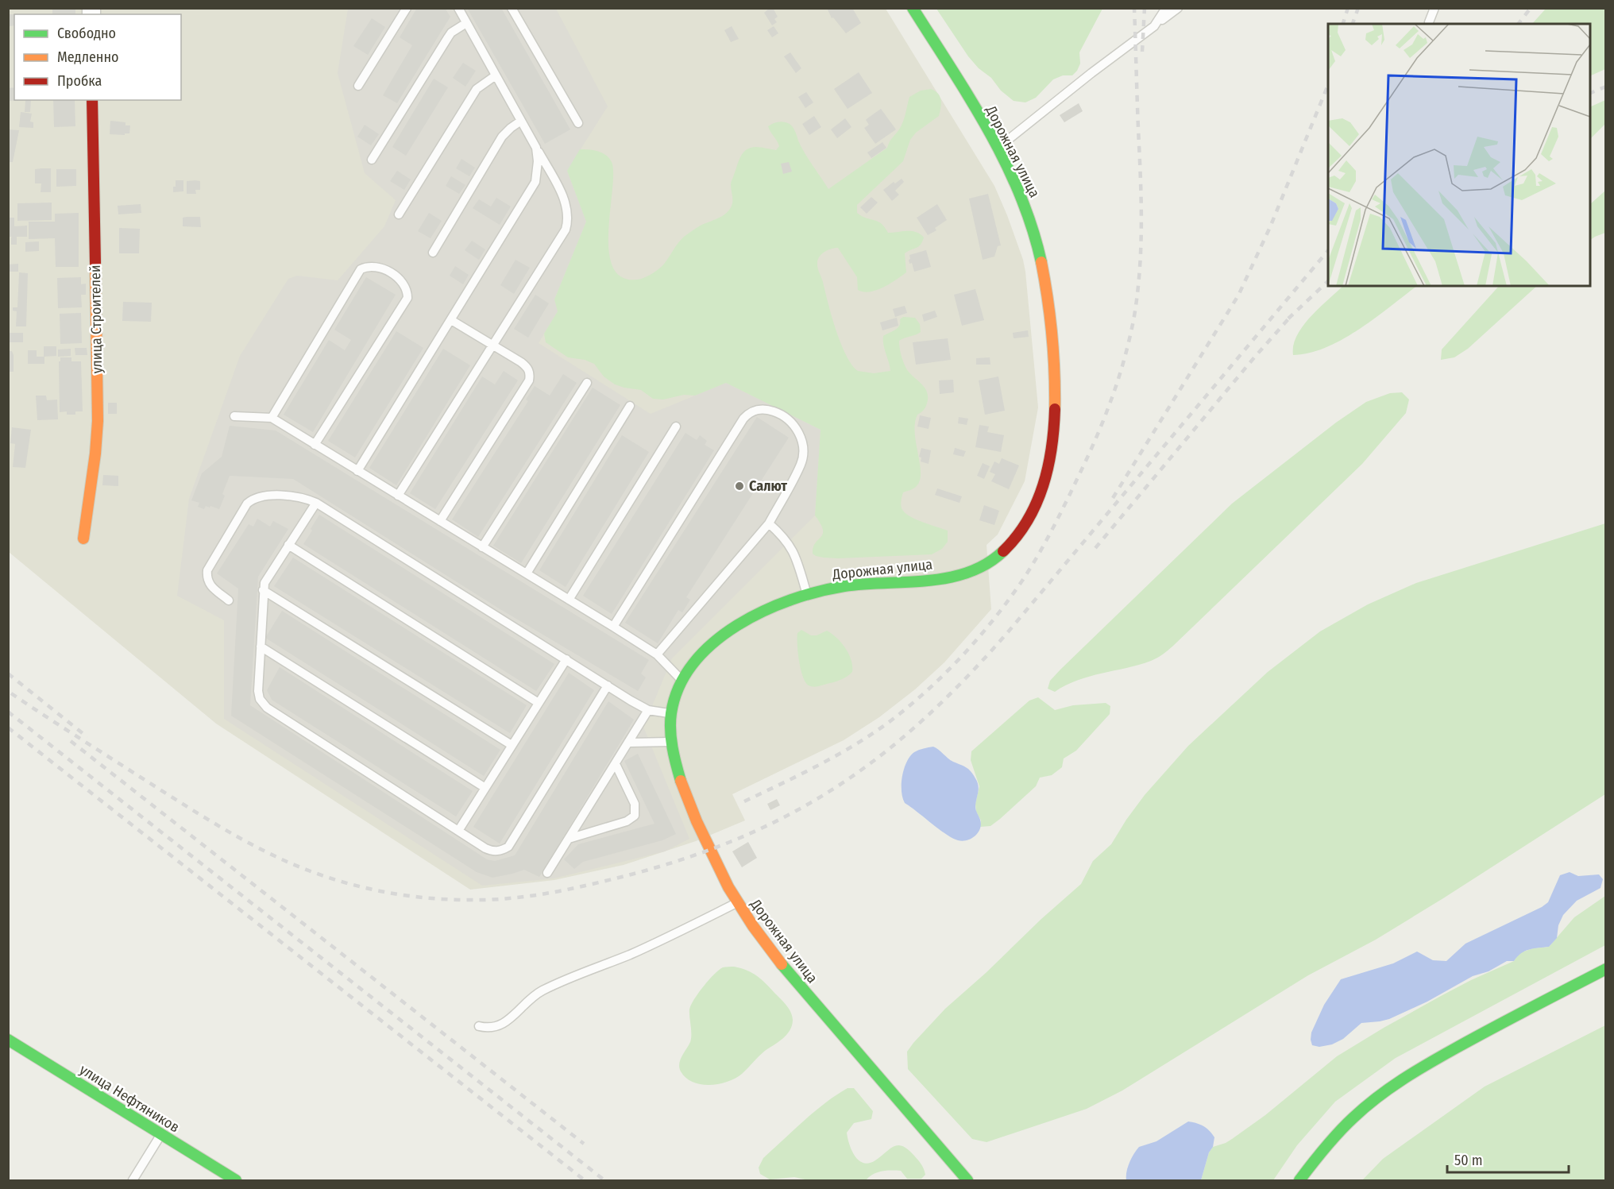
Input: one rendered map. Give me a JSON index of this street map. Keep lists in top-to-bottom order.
{
  "streets": {
    "street": ["Дорожная улица", "улица Строителей", "улица Нефтяников"]
  },
  "places": ["Салют"],
  "legend": ["Свободно", "Медленно", "Пробка"],
  "scale_bar": "50 m"
}
